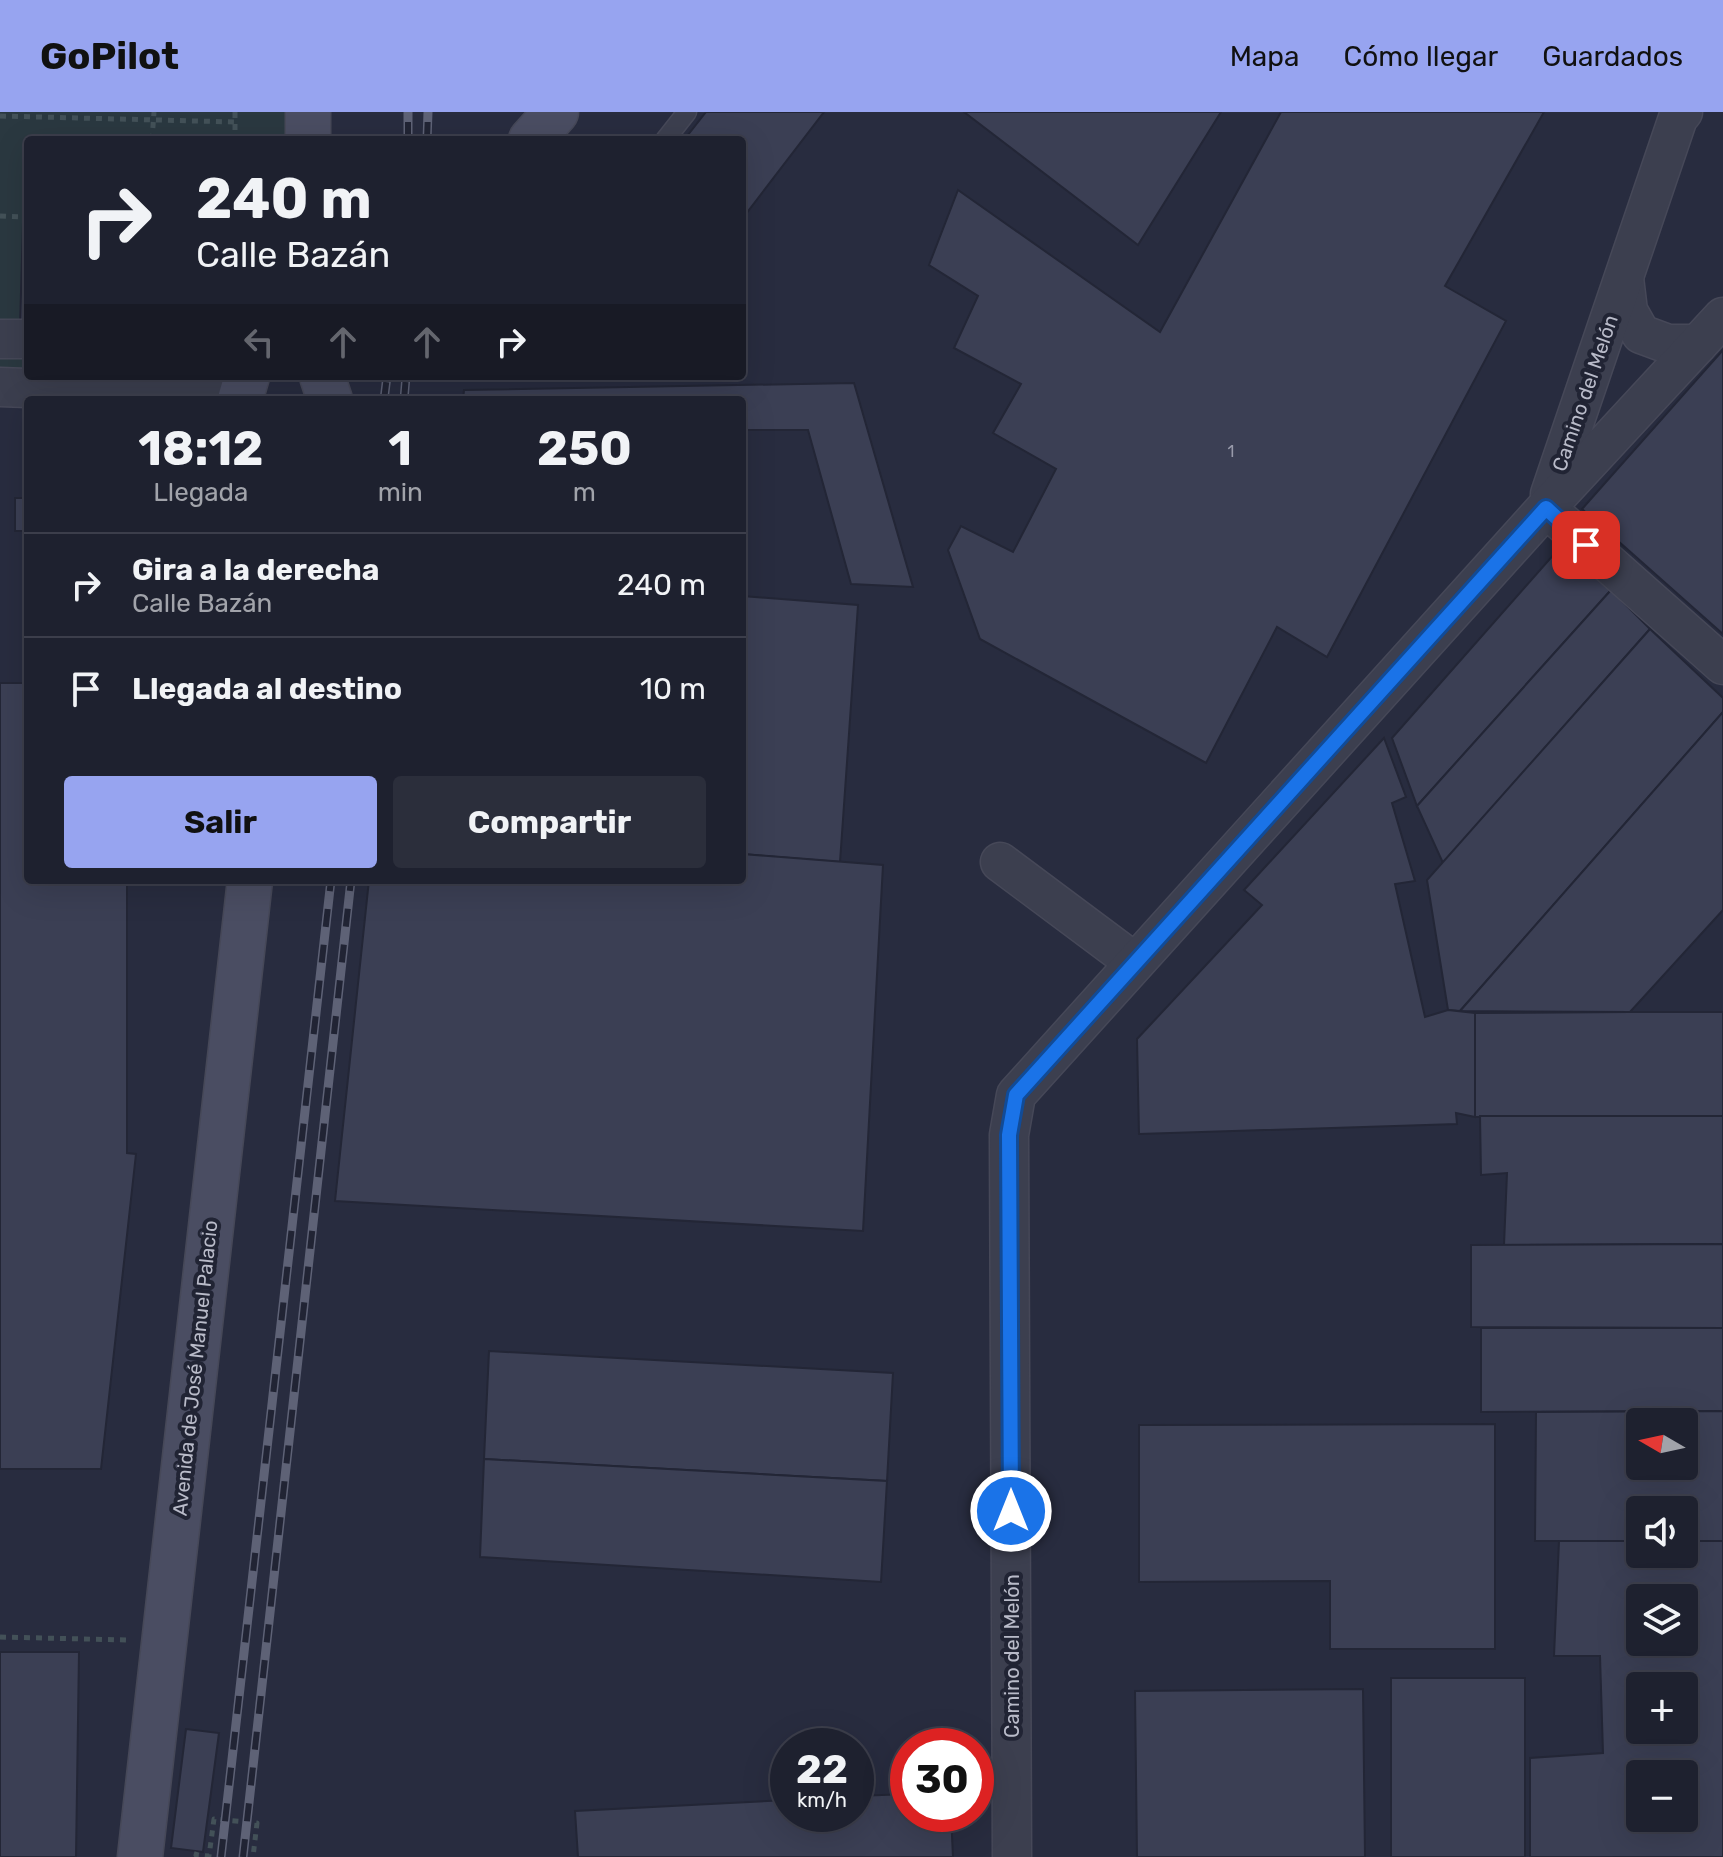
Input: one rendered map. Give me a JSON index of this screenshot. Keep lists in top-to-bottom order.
{
  "streets": {
    "street": ["Camino del Melón", "Avenida de José Manuel Palacio"]
  },
  "house_numbers": ["1"],
  "north": "left",
  "page": {
    "header": "GoPilot",
    "nav": ["Mapa", "Cómo llegar", "Guardados"],
    "turn": ["240 m", "Calle Bazán"],
    "eta": [
      "18:12",
      "Llegada",
      "1",
      "min",
      "250",
      "m"
    ],
    "list": [
      {
        "name": "Gira a la derecha",
        "note": "Calle Bazán",
        "value": "240 m"
      },
      {
        "name": "Llegada al destino",
        "value": "10 m"
      }
    ],
    "buttons": ["Salir", "Compartir"],
    "map_buttons": ["+", "−"],
    "speed": "22 km/h",
    "limit": "30"
  }
}
